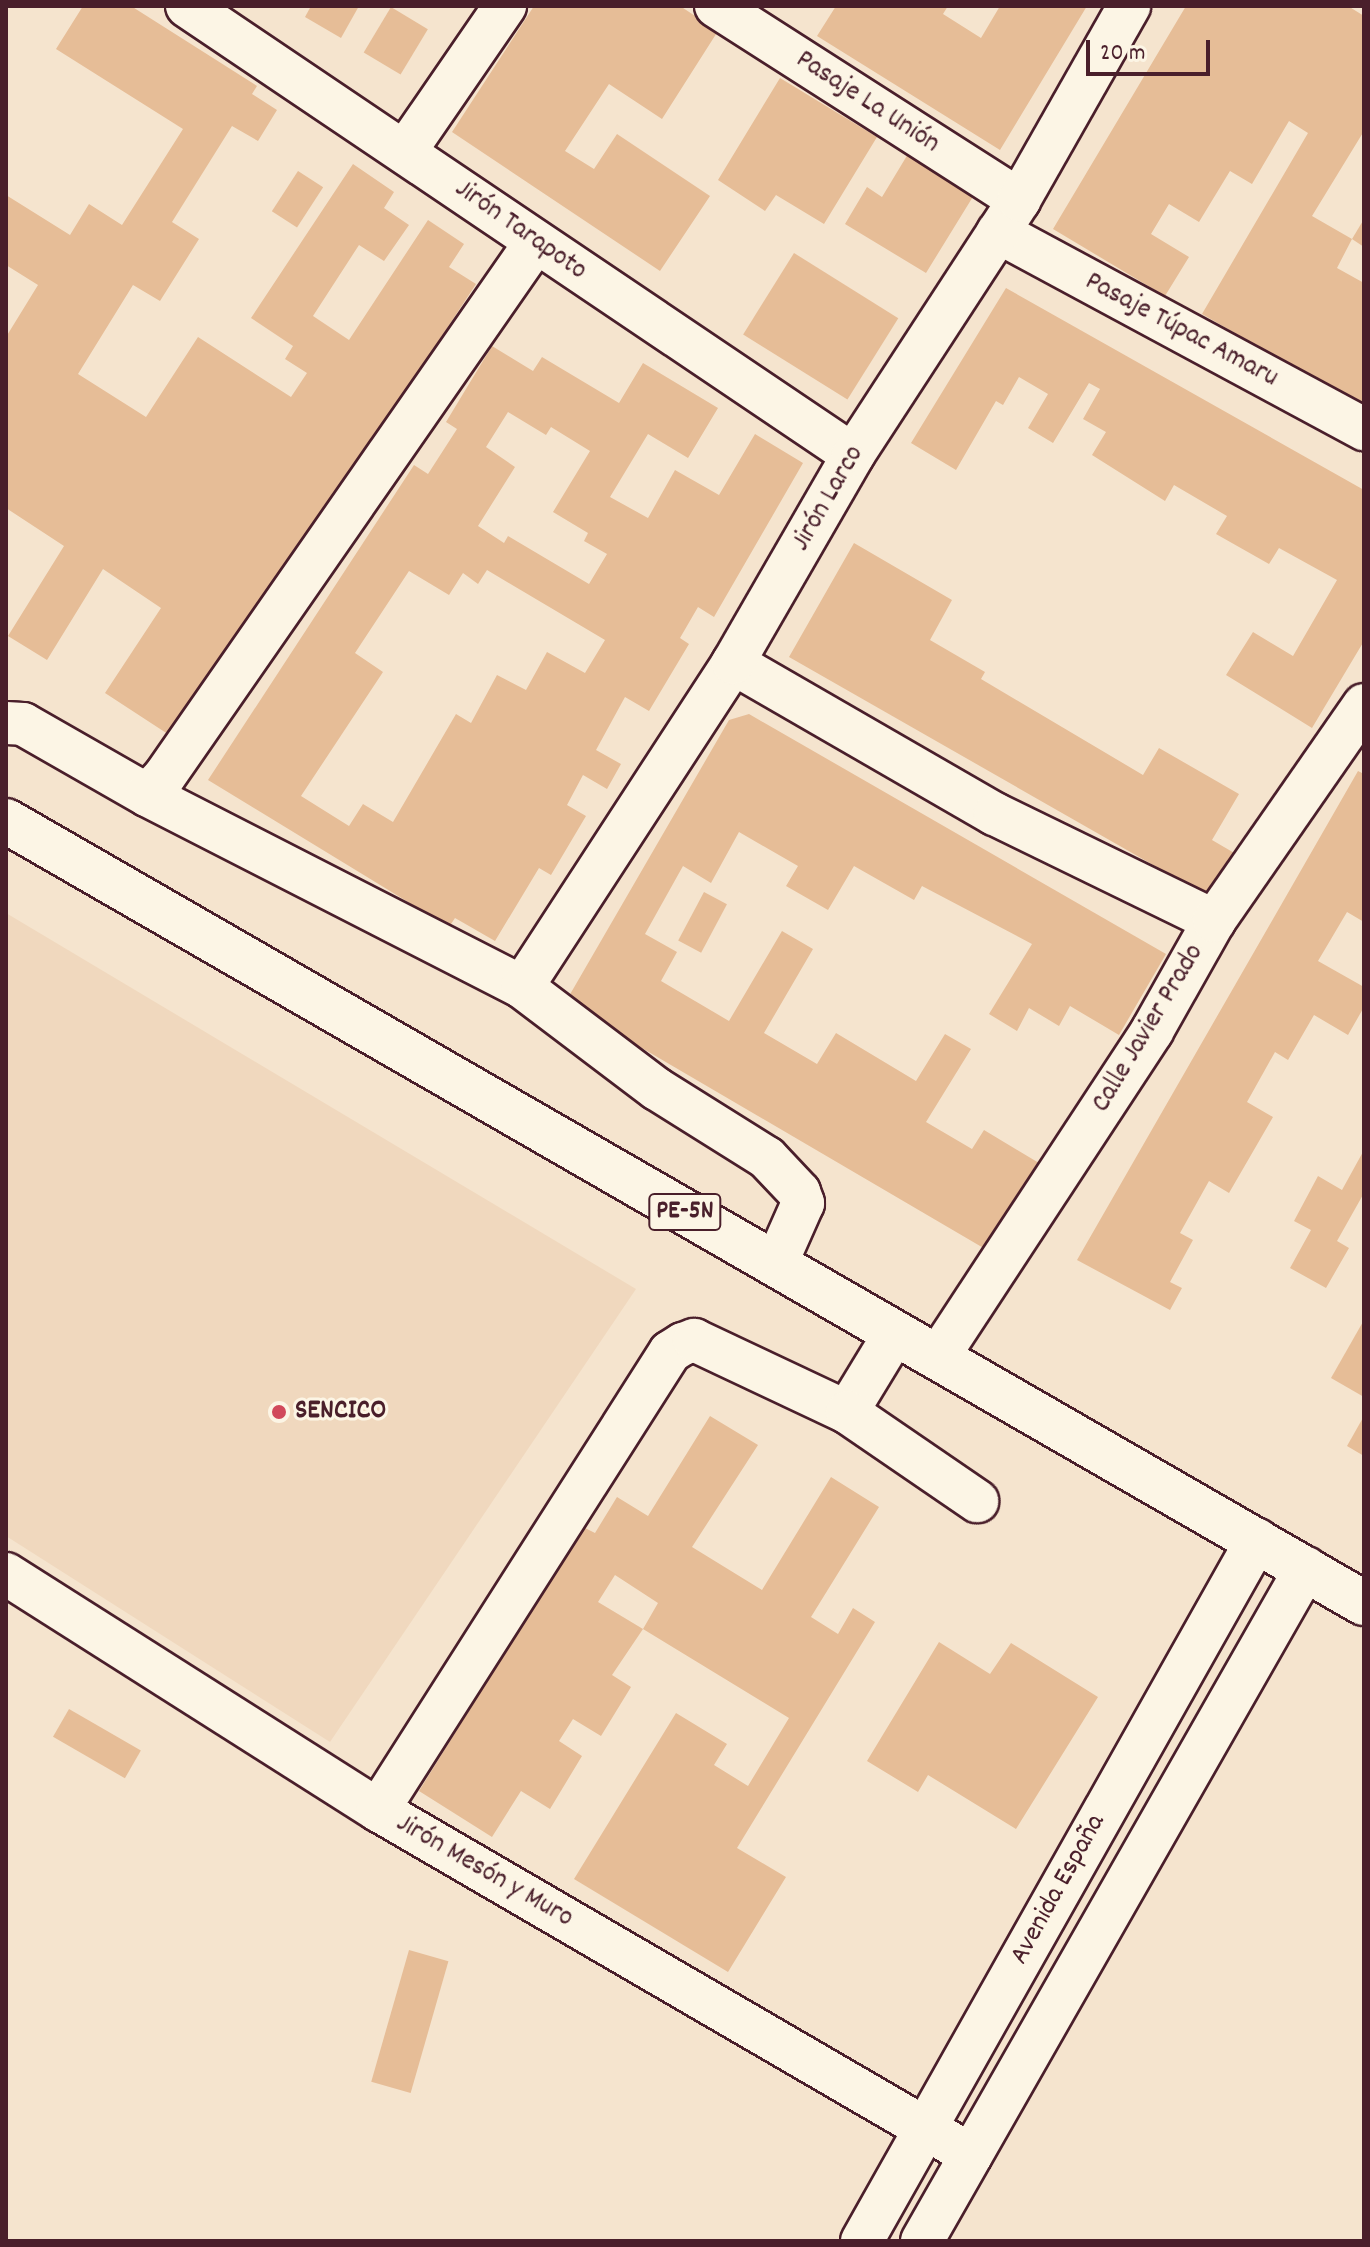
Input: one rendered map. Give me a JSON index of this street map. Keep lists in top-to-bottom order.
{
  "streets": {
    "highway": ["PE-5N"],
    "street": [
      "Pasaje La Unión",
      "Jirón Tarapoto",
      "Pasaje Túpac Amaru",
      "Jirón Larco",
      "Calle Javier Prado",
      "Jirón Mesón y Muro",
      "Avenida España"
    ]
  },
  "crossings": [
    ["Pasaje La Unión", "Pasaje Túpac Amaru"],
    ["Pasaje La Unión", "Jirón Larco"],
    ["Jirón Tarapoto", "Jirón Larco"],
    ["Pasaje Túpac Amaru", "Jirón Larco"],
    ["Calle Javier Prado", "PE-5N"],
    ["PE-5N", "Avenida España"],
    ["Jirón Mesón y Muro", "Avenida España"]
  ],
  "places": ["SENCICO"],
  "scale_bar": "20 m"
}
